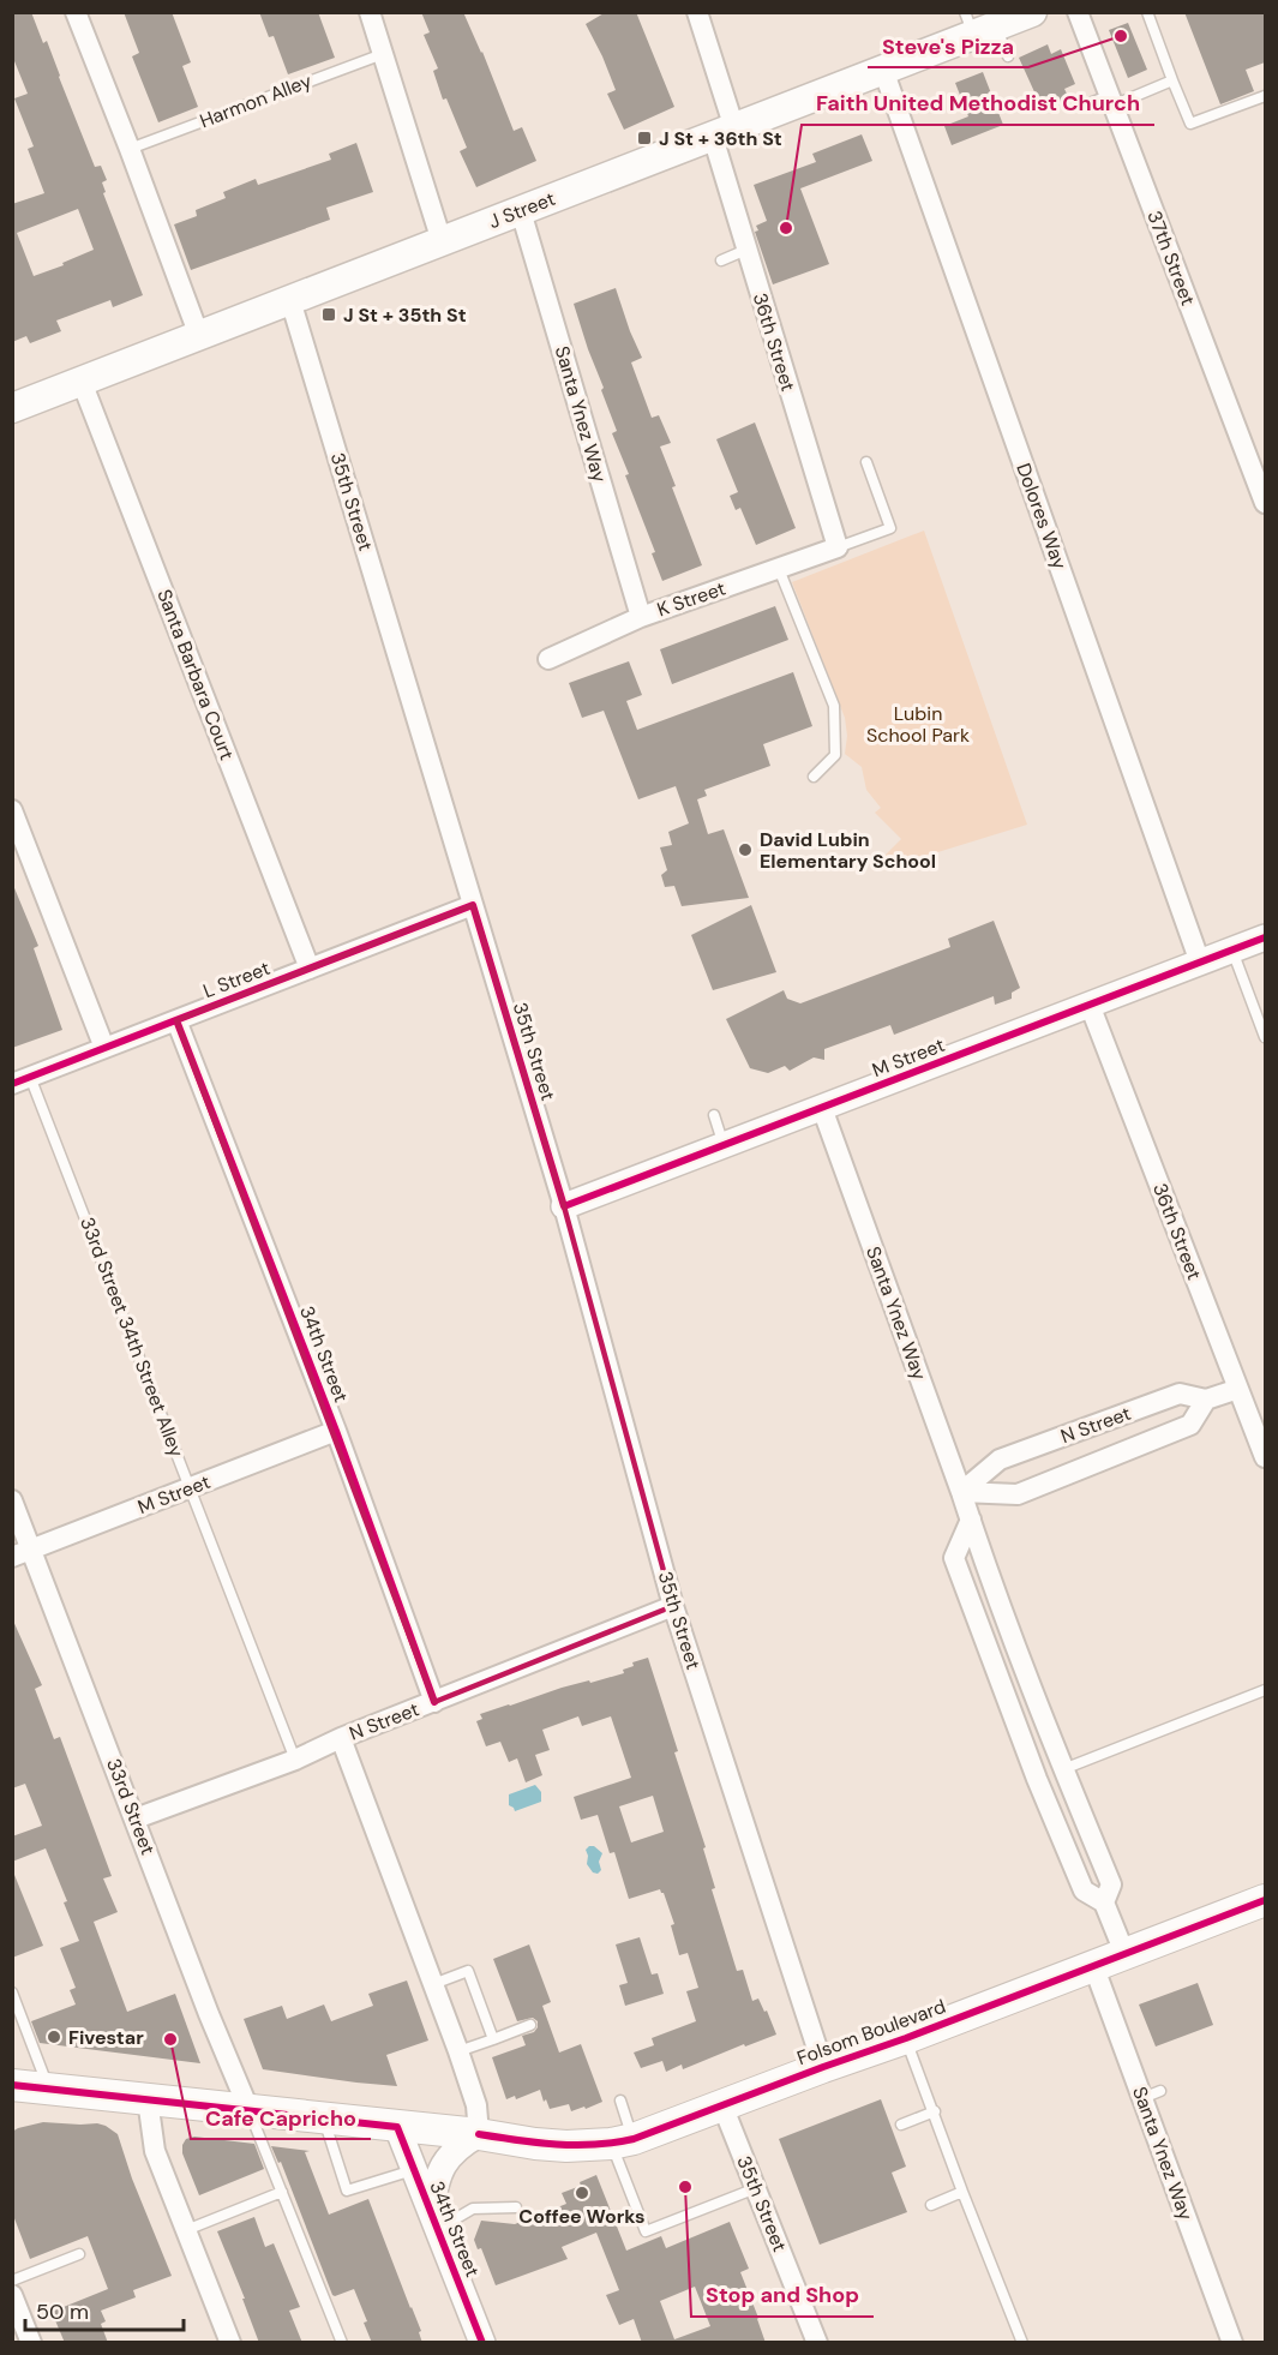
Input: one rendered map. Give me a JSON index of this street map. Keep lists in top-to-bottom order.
{
  "streets": {
    "main road": ["J Street", "Folsom Boulevard"],
    "street": [
      "37th Street",
      "36th Street",
      "Santa Ynez Way",
      "35th Street",
      "Dolores Way",
      "K Street",
      "Santa Barbara Court",
      "L Street",
      "M Street",
      "34th Street",
      "N Street",
      "33rd Street"
    ],
    "lane": ["Harmon Alley", "33rd Street 34th Street Alley"]
  },
  "crossings": [
    ["J Street", "36th Street"],
    ["J Street", "Santa Ynez Way"],
    ["J Street", "35th Street"],
    ["J Street", "Dolores Way"],
    ["J Street", "Santa Barbara Court"],
    ["36th Street", "K Street"],
    ["36th Street", "M Street"],
    ["36th Street", "N Street"],
    ["Santa Ynez Way", "K Street"],
    ["Santa Ynez Way", "M Street"],
    ["Santa Ynez Way", "N Street"],
    ["Santa Ynez Way", "Folsom Boulevard"],
    ["35th Street", "L Street"],
    ["35th Street", "M Street"],
    ["35th Street", "N Street"],
    ["35th Street", "Folsom Boulevard"],
    ["Dolores Way", "M Street"],
    ["Santa Barbara Court", "L Street"],
    ["L Street", "33rd Street 34th Street Alley"],
    ["L Street", "34th Street"],
    ["M Street", "33rd Street 34th Street Alley"],
    ["M Street", "34th Street"],
    ["M Street", "33rd Street"],
    ["33rd Street 34th Street Alley", "N Street"],
    ["34th Street", "N Street"],
    ["34th Street", "Folsom Boulevard"],
    ["N Street", "33rd Street"],
    ["33rd Street", "Folsom Boulevard"]
  ],
  "parks": ["Lubin School Park"],
  "places": {
    "other": [
      "Steve's Pizza",
      "Faith United Methodist Church",
      "David Lubin Elementary School",
      "Fivestar",
      "Cafe Capricho",
      "Stop and Shop",
      "Coffee Works"
    ],
    "transit": ["J St + 36th St", "J St + 35th St"]
  },
  "scale_bar": "50 m"
}
